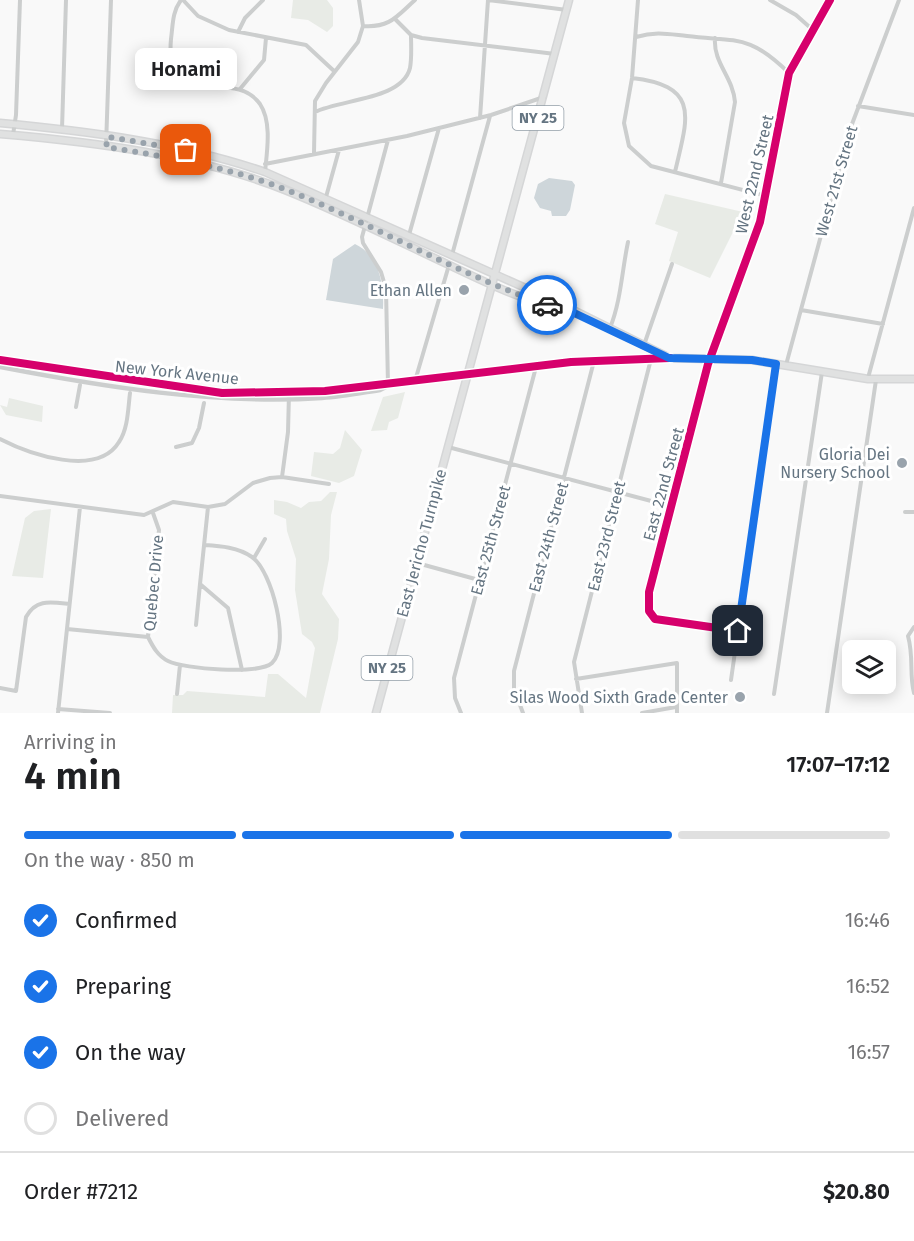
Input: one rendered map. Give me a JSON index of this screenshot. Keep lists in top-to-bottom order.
{
  "streets": {
    "main road": ["NY 25", "New York Avenue", "East Jericho Turnpike"],
    "street": [
      "West 22nd Street",
      "West 21st Street",
      "East 22nd Street",
      "East 23rd Street",
      "East 24th Street",
      "East 25th Street",
      "Quebec Drive"
    ]
  },
  "crossings": [
    ["NY 25", "New York Avenue"],
    ["NY 25", "East Jericho Turnpike"],
    ["West 22nd Street", "New York Avenue"],
    ["West 22nd Street", "East 22nd Street"],
    ["West 21st Street", "New York Avenue"],
    ["New York Avenue", "East 22nd Street"],
    ["New York Avenue", "East 23rd Street"],
    ["New York Avenue", "East 24th Street"],
    ["New York Avenue", "East 25th Street"],
    ["New York Avenue", "East Jericho Turnpike"]
  ],
  "places": [
    "Honami",
    "Ethan Allen",
    "Gloria Dei Nursery School",
    "Silas Wood Sixth Grade Center"
  ],
  "page": {
    "bubble": "Honami",
    "heading": ["4 min", "Arriving in", "17:07–17:12"],
    "panel": ["Order #7212", "$20.80"],
    "bar": "On the way · 850 m",
    "list": [
      ["Confirmed", "16:46"],
      ["Preparing", "16:52"],
      ["On the way", "16:57"],
      "Delivered"
    ]
  }
}
